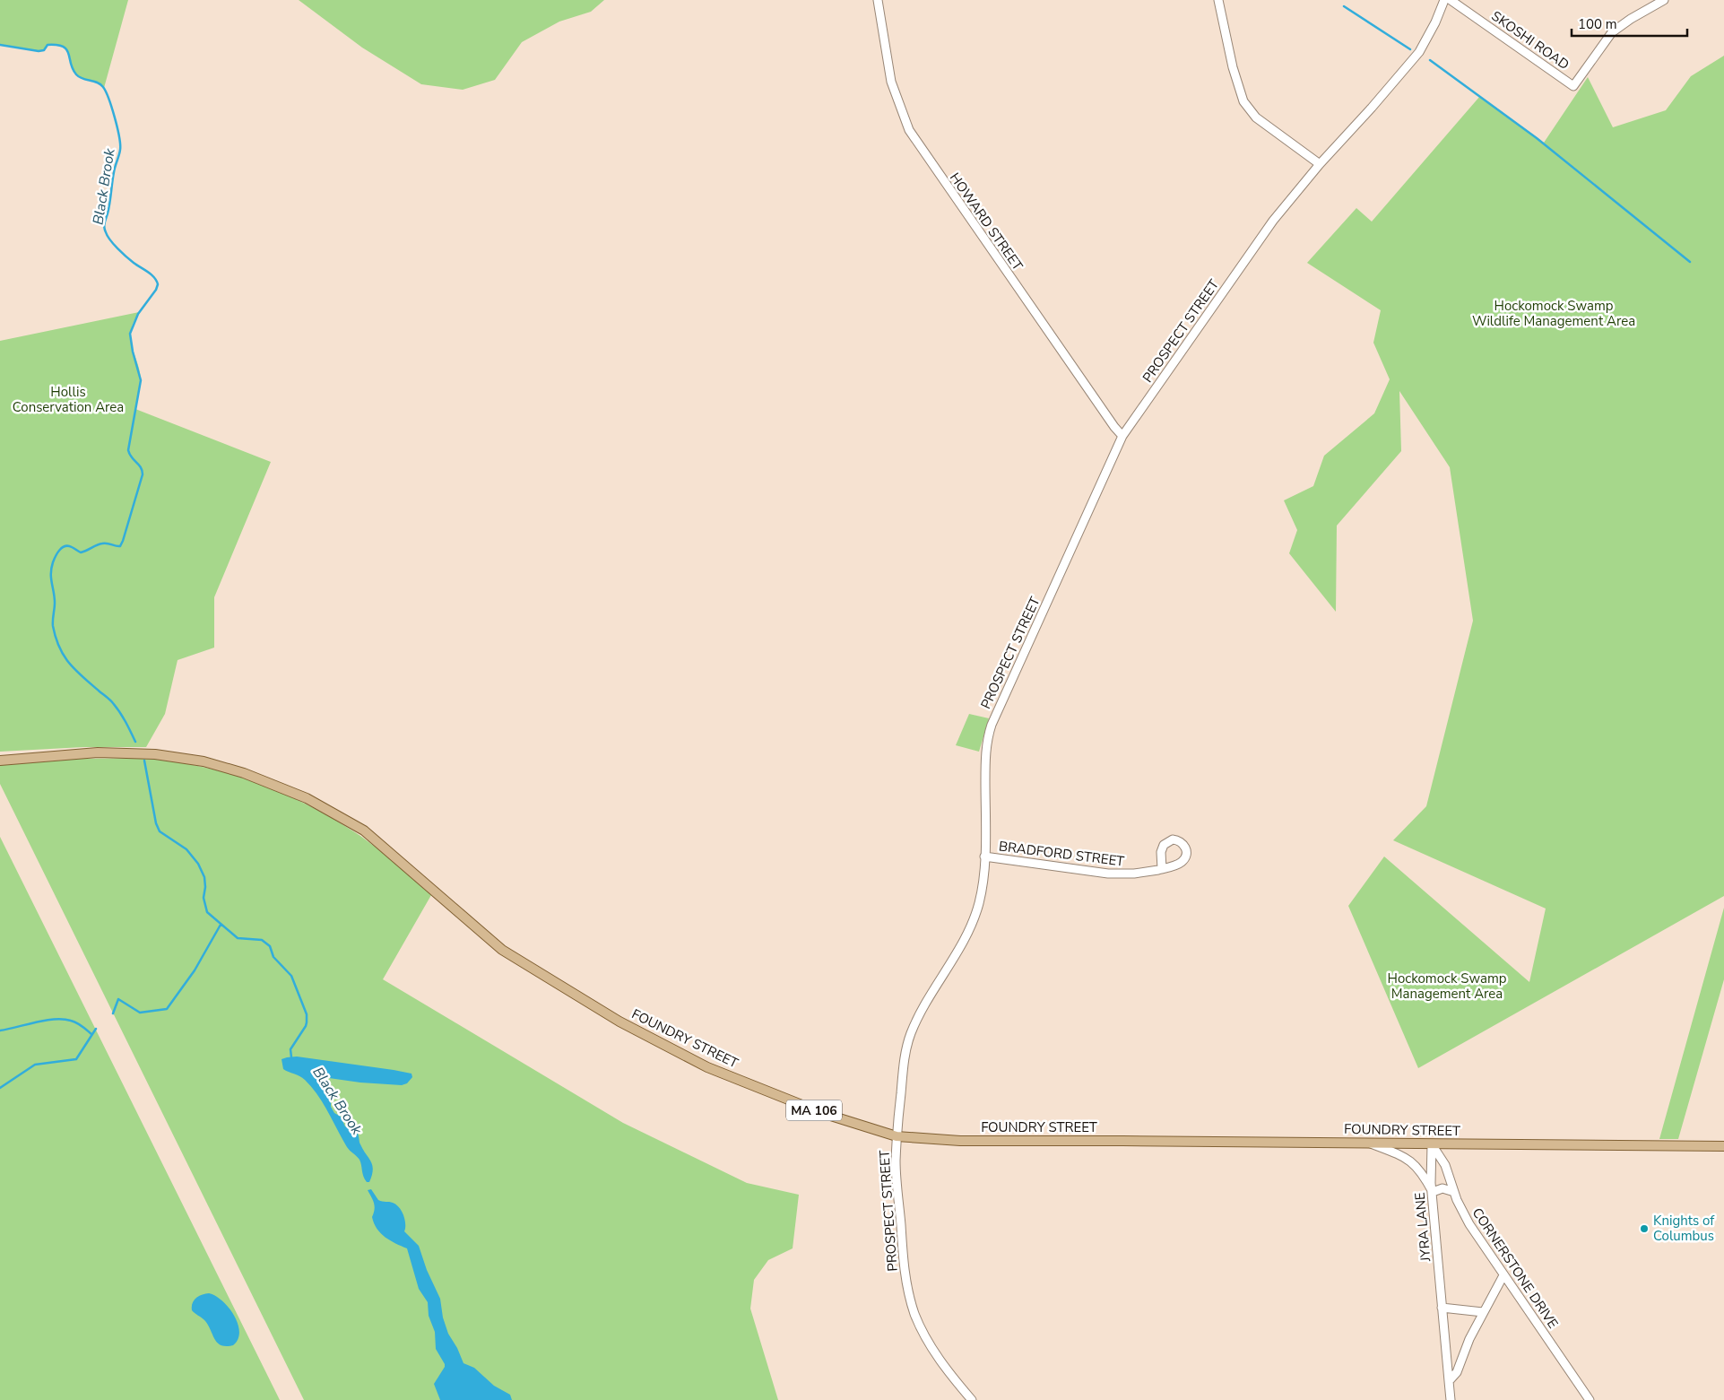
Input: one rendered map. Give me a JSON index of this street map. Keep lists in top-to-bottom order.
{
  "streets": {
    "main road": ["FOUNDRY STREET", "MA 106"],
    "street": [
      "SKOSHI ROAD",
      "HOWARD STREET",
      "PROSPECT STREET",
      "BRADFORD STREET",
      "JYRA LANE",
      "CORNERSTONE DRIVE"
    ]
  },
  "crossings": [
    ["HOWARD STREET", "PROSPECT STREET"],
    ["PROSPECT STREET", "BRADFORD STREET"],
    ["PROSPECT STREET", "FOUNDRY STREET"],
    ["FOUNDRY STREET", "JYRA LANE"],
    ["FOUNDRY STREET", "CORNERSTONE DRIVE"],
    ["JYRA LANE", "CORNERSTONE DRIVE"]
  ],
  "water": ["Black Brook"],
  "parks": ["Hockomock Swamp Wildlife Management Area", "Hollis Conservation Area", "Hockomock Swamp Management Area"],
  "places": ["Knights of Columbus"],
  "scale_bar": "100 m"
}
